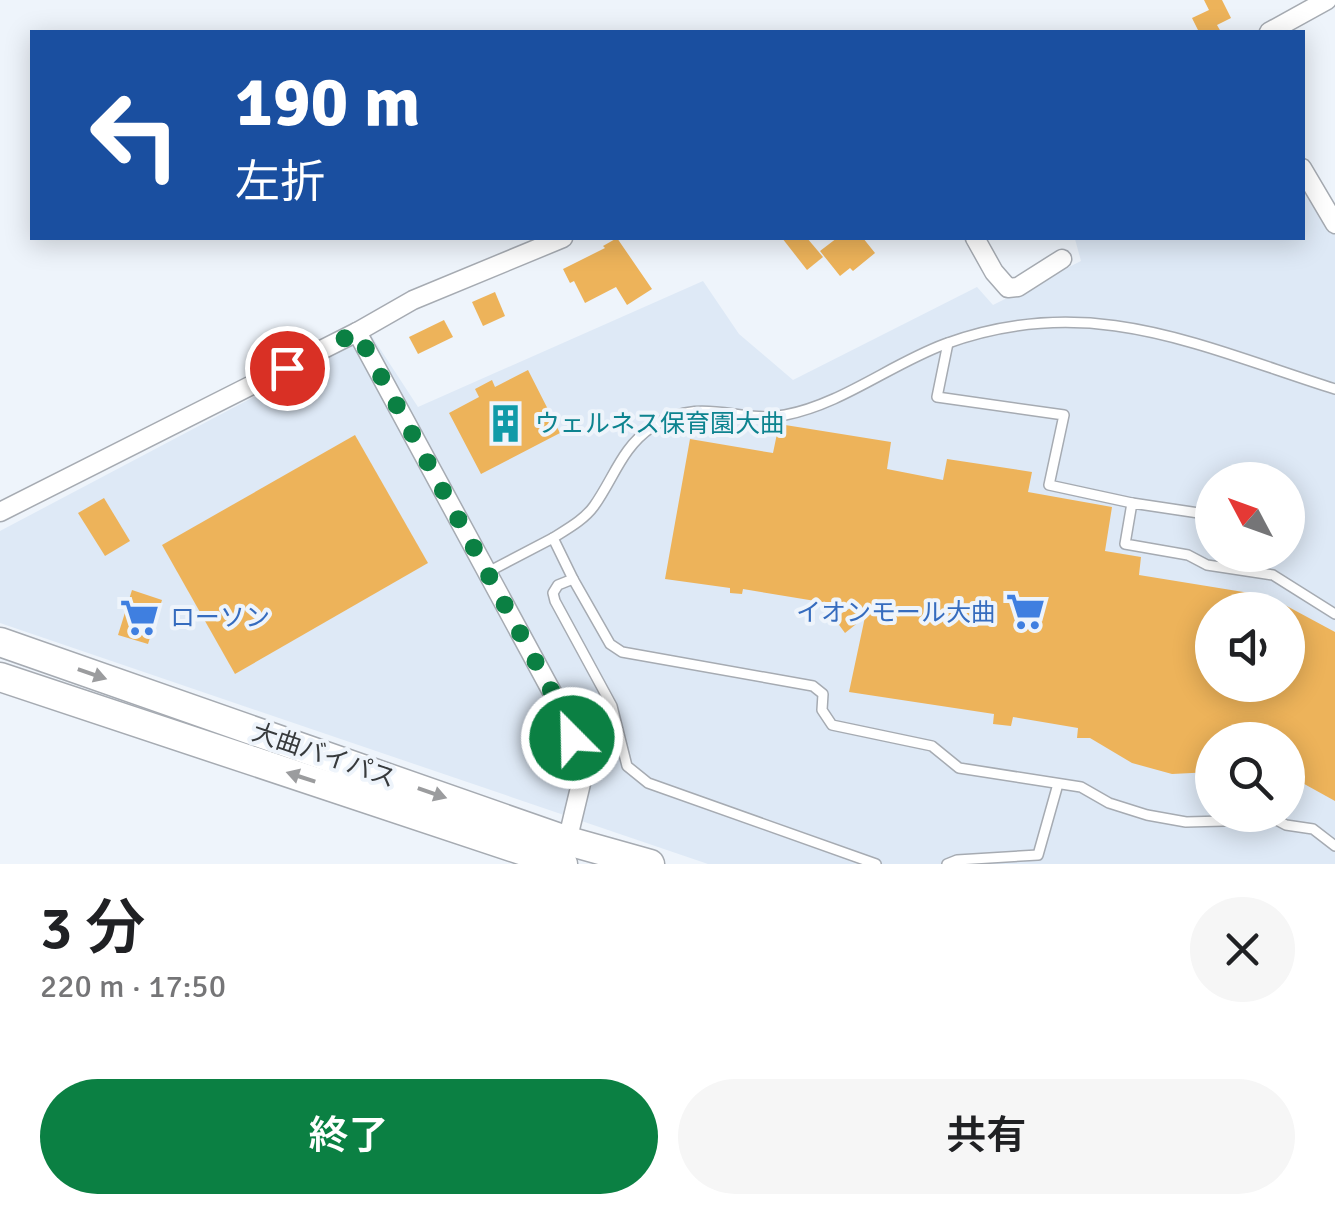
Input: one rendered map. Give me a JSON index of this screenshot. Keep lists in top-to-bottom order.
{
  "streets": {
    "highway": ["大曲バイパス"]
  },
  "places": {
    "building": ["ウェルネス保育園大曲"],
    "supermarket": ["イオンモール大曲", "ローソン"]
  },
  "north": "top left",
  "page": {
    "turn": ["190 m", "左折"],
    "heading": ["3 分", "220 m · 17:50"],
    "buttons": ["終了", "共有"]
  }
}
